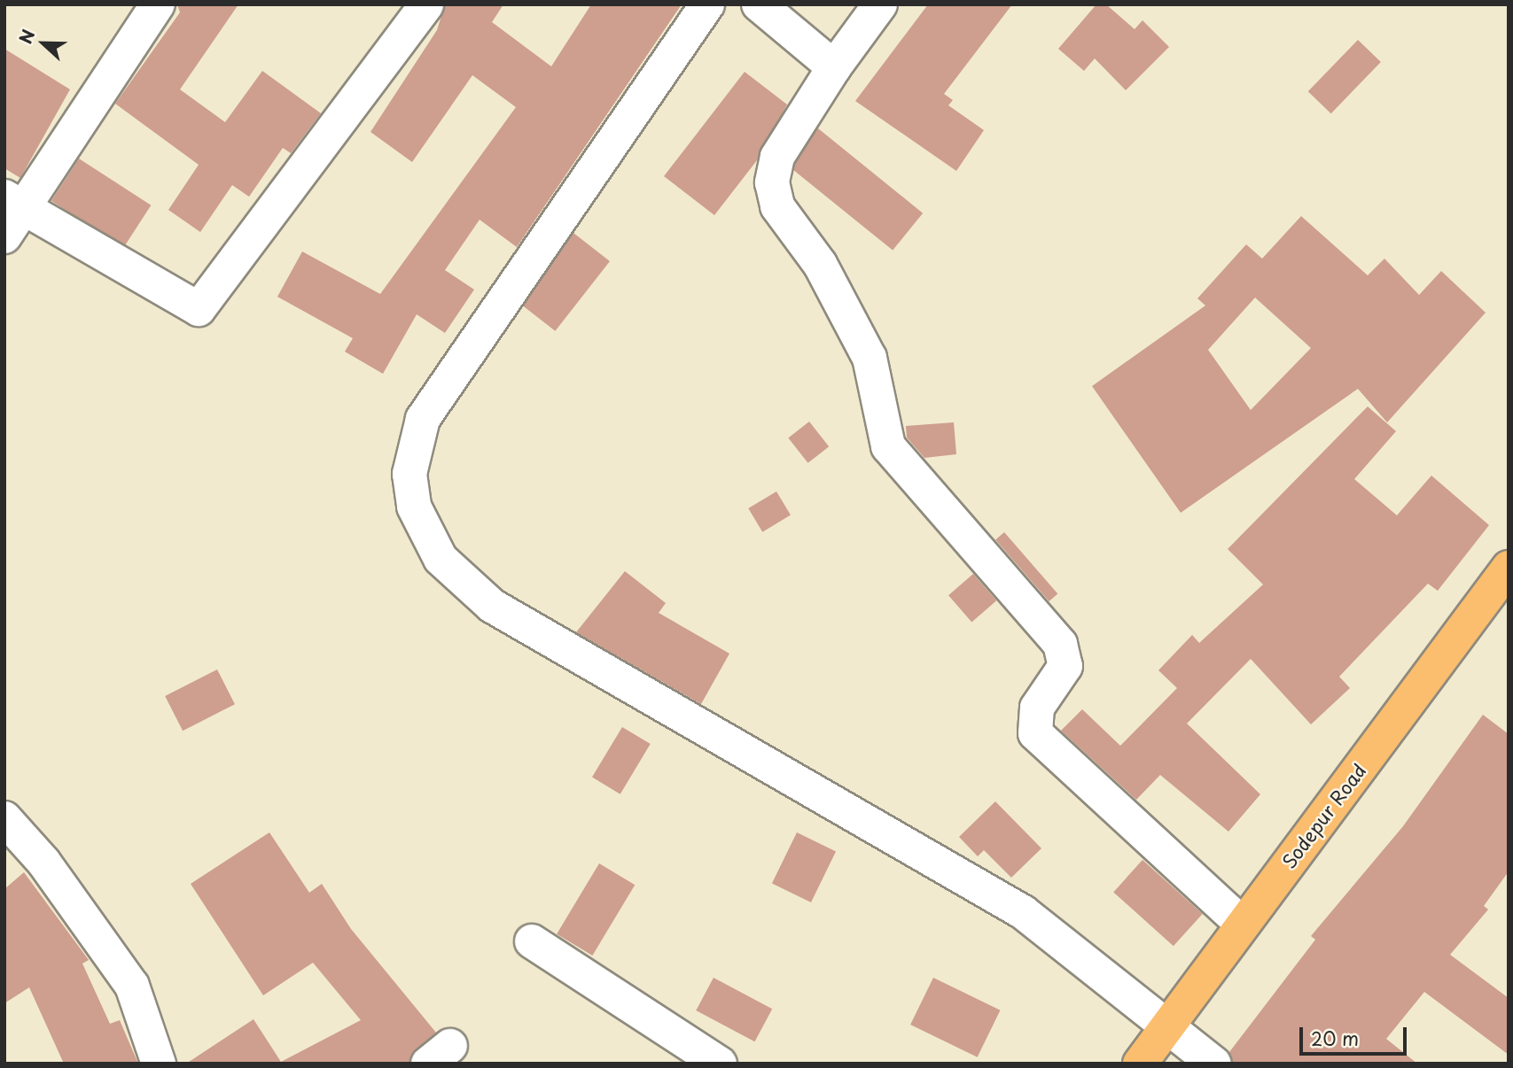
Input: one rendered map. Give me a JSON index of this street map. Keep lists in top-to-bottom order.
{
  "streets": {
    "main road": ["Sodepur Road"]
  },
  "scale_bar": "20 m",
  "north": "left"
}
